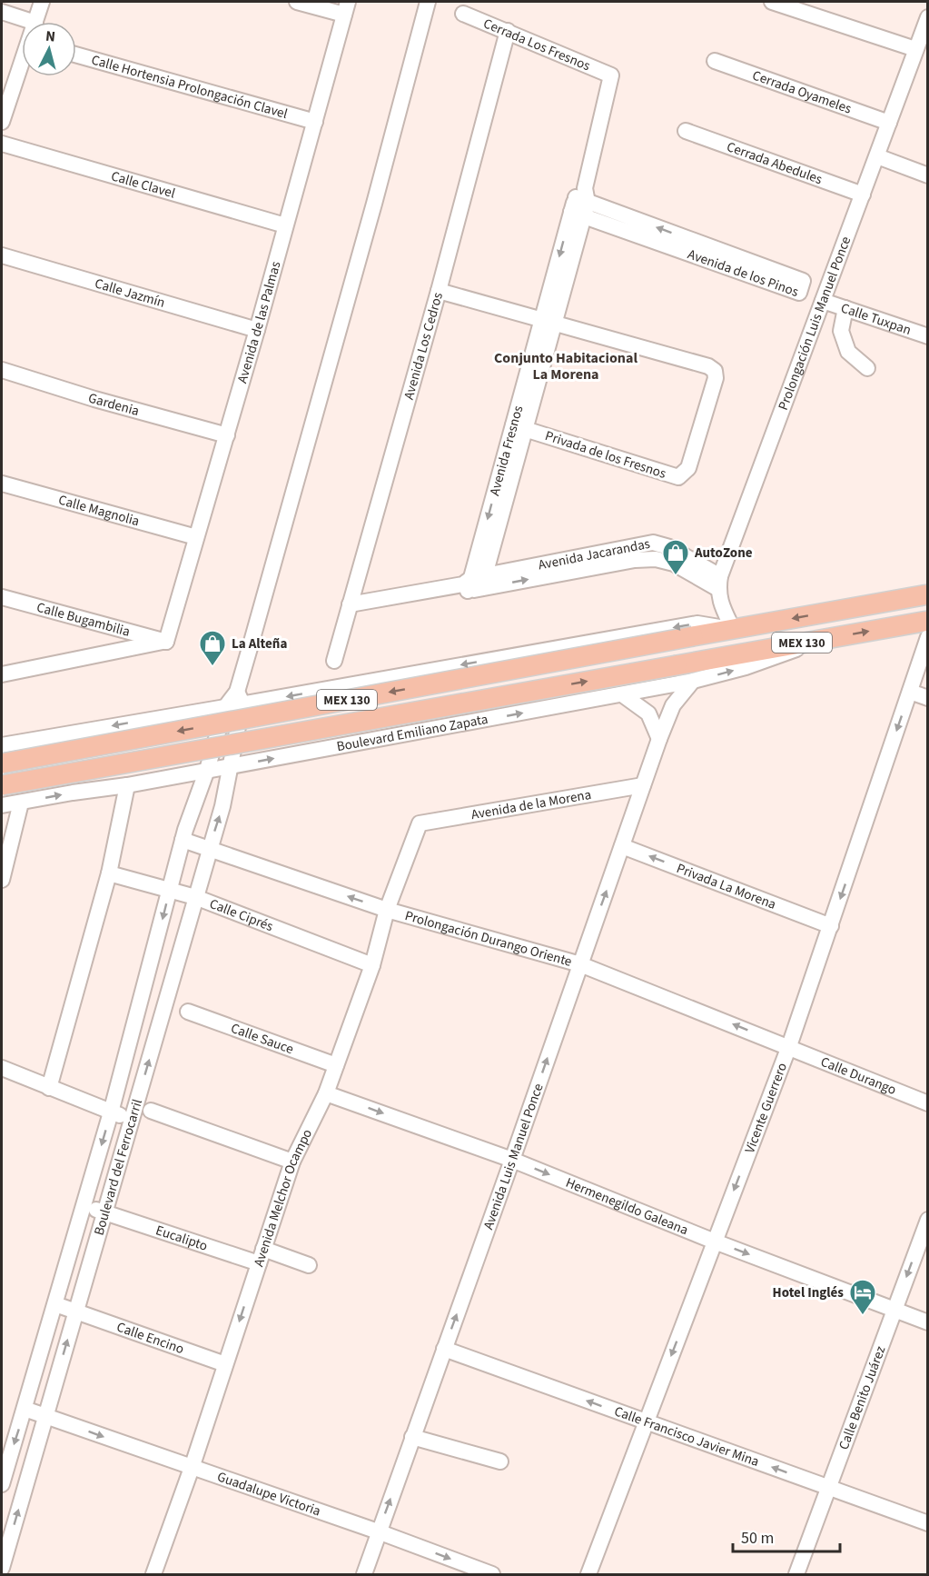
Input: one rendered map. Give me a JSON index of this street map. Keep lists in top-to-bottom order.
{
  "streets": {
    "main road": ["MEX 130", "Boulevard Emiliano Zapata"],
    "street": [
      "Cerrada Los Fresnos",
      "Calle Hortensia Prolongación Clavel",
      "Cerrada Oyameles",
      "Cerrada Abedules",
      "Calle Clavel",
      "Avenida de los Pinos",
      "Calle Jazmín",
      "Calle Tuxpan",
      "Avenida de las Palmas",
      "Prolongación Luis Manuel Ponce",
      "Avenida Los Cedros",
      "Gardenia",
      "Avenida Fresnos",
      "Privada de los Fresnos",
      "Calle Magnolia",
      "Avenida Jacarandas",
      "Calle Bugambilia",
      "Avenida de la Morena",
      "Privada La Morena",
      "Calle Ciprés",
      "Prolongación Durango Oriente",
      "Calle Sauce",
      "Calle Durango",
      "Vicente Guerrero",
      "Avenida Luis Manuel Ponce",
      "Boulevard del Ferrocarril",
      "Avenida Melchor Ocampo",
      "Hermenegildo Galeana",
      "Eucalipto",
      "Calle Encino",
      "Calle Benito Juárez",
      "Calle Francisco Javier Mina",
      "Guadalupe Victoria"
    ]
  },
  "crossings": [
    ["Cerrada Los Fresnos", "Avenida Los Cedros"],
    ["Cerrada Los Fresnos", "Avenida Fresnos"],
    ["Calle Hortensia Prolongación Clavel", "Avenida de las Palmas"],
    ["Cerrada Oyameles", "Prolongación Luis Manuel Ponce"],
    ["Cerrada Abedules", "Prolongación Luis Manuel Ponce"],
    ["Calle Clavel", "Avenida de las Palmas"],
    ["Avenida de los Pinos", "Avenida Fresnos"],
    ["Calle Jazmín", "Avenida de las Palmas"],
    ["Calle Tuxpan", "Prolongación Luis Manuel Ponce"],
    ["Avenida de las Palmas", "Gardenia"],
    ["Avenida de las Palmas", "Calle Magnolia"],
    ["Avenida de las Palmas", "Calle Bugambilia"],
    ["Prolongación Luis Manuel Ponce", "Avenida Jacarandas"],
    ["Avenida Los Cedros", "Avenida Jacarandas"],
    ["Avenida Fresnos", "Privada de los Fresnos"],
    ["Avenida Fresnos", "Avenida Jacarandas"],
    ["Boulevard Emiliano Zapata", "Avenida Luis Manuel Ponce"],
    ["Boulevard Emiliano Zapata", "Boulevard del Ferrocarril"],
    ["Avenida de la Morena", "Avenida Luis Manuel Ponce"],
    ["Avenida de la Morena", "Avenida Melchor Ocampo"],
    ["Privada La Morena", "Vicente Guerrero"],
    ["Privada La Morena", "Avenida Luis Manuel Ponce"],
    ["Calle Ciprés", "Boulevard del Ferrocarril"],
    ["Calle Ciprés", "Avenida Melchor Ocampo"],
    ["Prolongación Durango Oriente", "Calle Durango"],
    ["Prolongación Durango Oriente", "Vicente Guerrero"],
    ["Prolongación Durango Oriente", "Avenida Luis Manuel Ponce"],
    ["Prolongación Durango Oriente", "Boulevard del Ferrocarril"],
    ["Prolongación Durango Oriente", "Avenida Melchor Ocampo"],
    ["Calle Sauce", "Avenida Melchor Ocampo"],
    ["Calle Durango", "Vicente Guerrero"],
    ["Vicente Guerrero", "Hermenegildo Galeana"],
    ["Vicente Guerrero", "Calle Francisco Javier Mina"],
    ["Avenida Luis Manuel Ponce", "Hermenegildo Galeana"],
    ["Avenida Luis Manuel Ponce", "Calle Francisco Javier Mina"],
    ["Avenida Luis Manuel Ponce", "Guadalupe Victoria"],
    ["Boulevard del Ferrocarril", "Eucalipto"],
    ["Boulevard del Ferrocarril", "Calle Encino"],
    ["Boulevard del Ferrocarril", "Guadalupe Victoria"],
    ["Avenida Melchor Ocampo", "Hermenegildo Galeana"],
    ["Avenida Melchor Ocampo", "Eucalipto"],
    ["Avenida Melchor Ocampo", "Calle Encino"],
    ["Avenida Melchor Ocampo", "Guadalupe Victoria"],
    ["Hermenegildo Galeana", "Calle Benito Juárez"],
    ["Calle Benito Juárez", "Calle Francisco Javier Mina"]
  ],
  "one_way": [
    "Privada La Morena",
    "Prolongación Durango Oriente",
    "Vicente Guerrero",
    "Avenida Luis Manuel Ponce",
    "Hermenegildo Galeana",
    "Calle Francisco Javier Mina"
  ],
  "districts": ["Conjunto Habitacional La Morena"],
  "places": {
    "shop": ["AutoZone", "La Alteña"],
    "hotel": ["Hotel Inglés"]
  },
  "scale_bar": "50 m",
  "north": "top"
}
